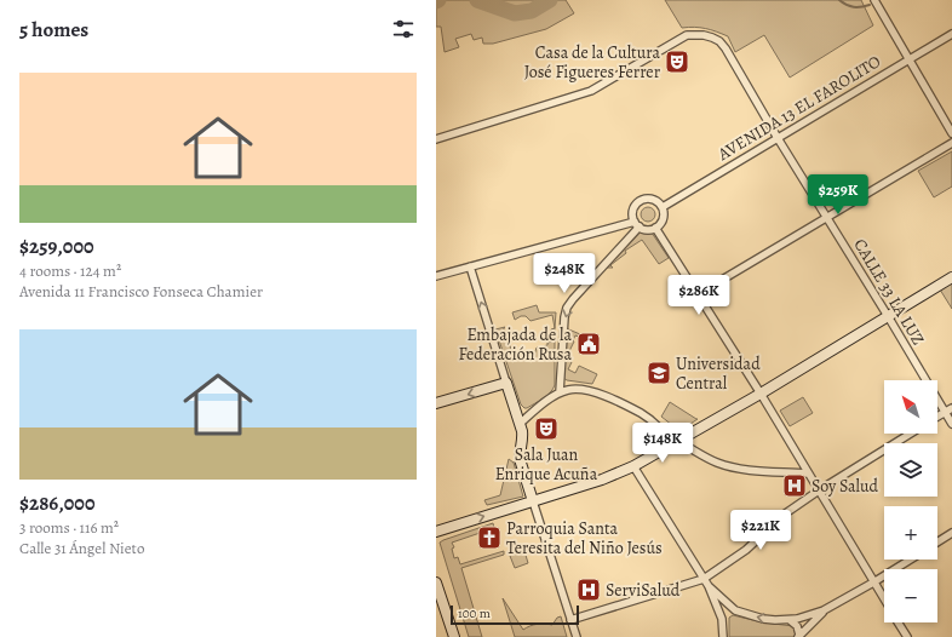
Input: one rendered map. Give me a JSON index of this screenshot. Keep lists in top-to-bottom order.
{
  "streets": {
    "street": ["AVENIDA 13 EL FAROLITO", "CALLE 33 LA LUZ"]
  },
  "crossings": [
    ["AVENIDA 13 EL FAROLITO", "CALLE 33 LA LUZ"]
  ],
  "places": {
    "theatre": ["Casa de la Cultura José Figueres Ferrer", "Sala Juan Enrique Acuña"],
    "public building": ["Embajada de la Federación Rusa"],
    "school or university": ["Universidad Central"],
    "hospital": ["Soy Salud", "ServiSalud"],
    "church": ["Parroquia Santa Teresita del Niño Jesús"]
  },
  "scale_bar": "100 m",
  "north": "top left",
  "page": {
    "heading": "5 homes",
    "list": [
      {
        "name": "$259,000",
        "note": "4 rooms · 124 m² · Avenida 11 Francisco Fonseca Chamier"
      },
      {
        "name": "$286,000",
        "note": "3 rooms · 116 m² · Calle 31 Ángel Nieto"
      }
    ],
    "price": [
      "$259K",
      "$248K",
      "$286K",
      "$148K",
      "$221K"
    ],
    "map_buttons": ["+", "−"],
    "scale": "100 m"
  }
}
